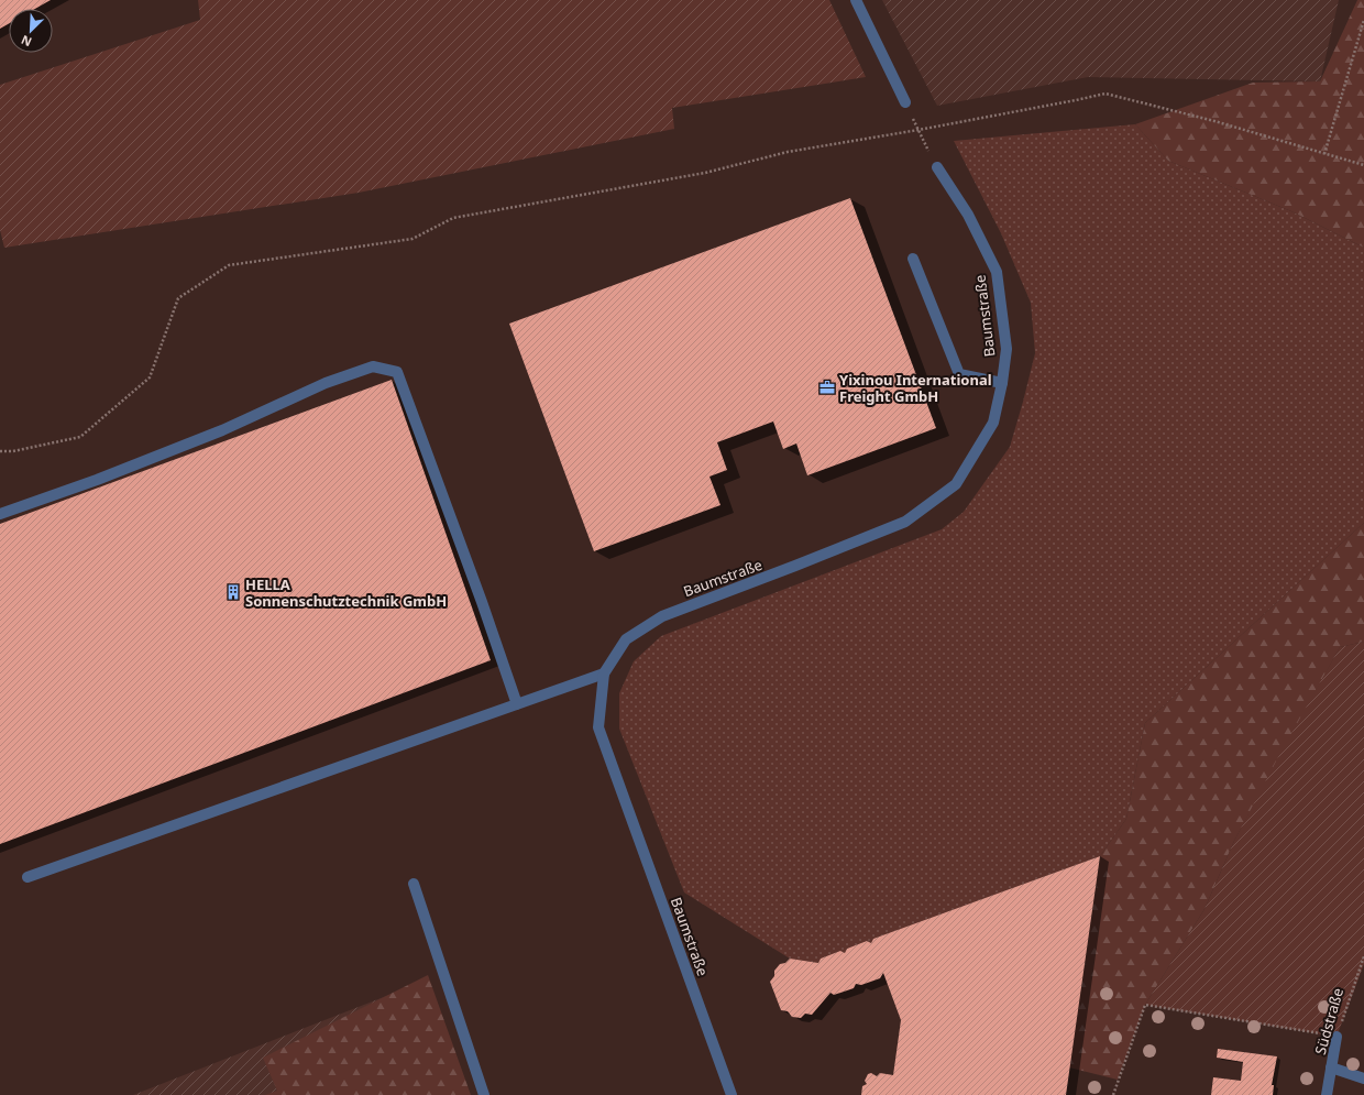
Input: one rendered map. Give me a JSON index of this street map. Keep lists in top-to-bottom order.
{
  "streets": {
    "street": ["Baumstraße", "Südstraße"]
  },
  "places": {
    "office": ["Yixinou International Freight GmbH"],
    "building": ["HELLA Sonnenschutztechnik GmbH"]
  },
  "north": "bottom left"
}
